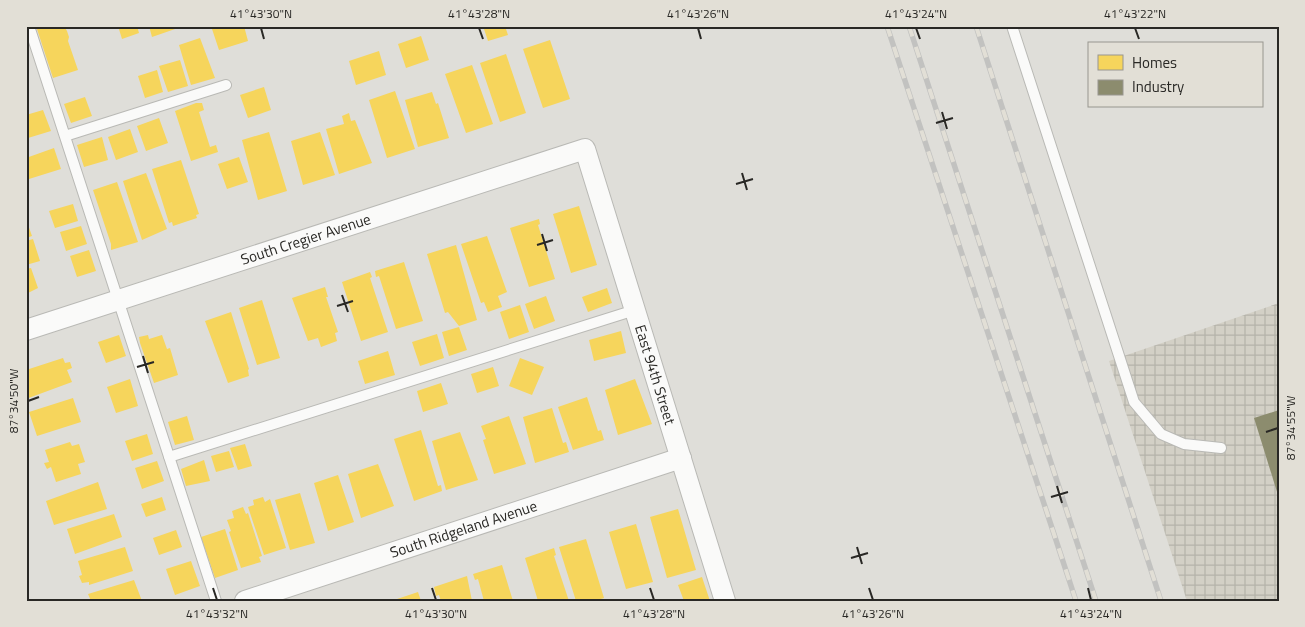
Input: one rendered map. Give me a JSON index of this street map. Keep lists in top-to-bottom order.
{
  "streets": {
    "street": ["South Cregier Avenue", "East 94th Street", "South Ridgeland Avenue"]
  },
  "crossings": [
    ["South Cregier Avenue", "East 94th Street"],
    ["East 94th Street", "South Ridgeland Avenue"]
  ],
  "legend": ["Homes", "Industry"],
  "coordinates": [
    "41°43'30\"N",
    "41°43'28\"N",
    "41°43'26\"N",
    "41°43'24\"N",
    "41°43'22\"N",
    "87°34'50\"W",
    "87°34'55\"W",
    "41°43'32\"N"
  ]
}
